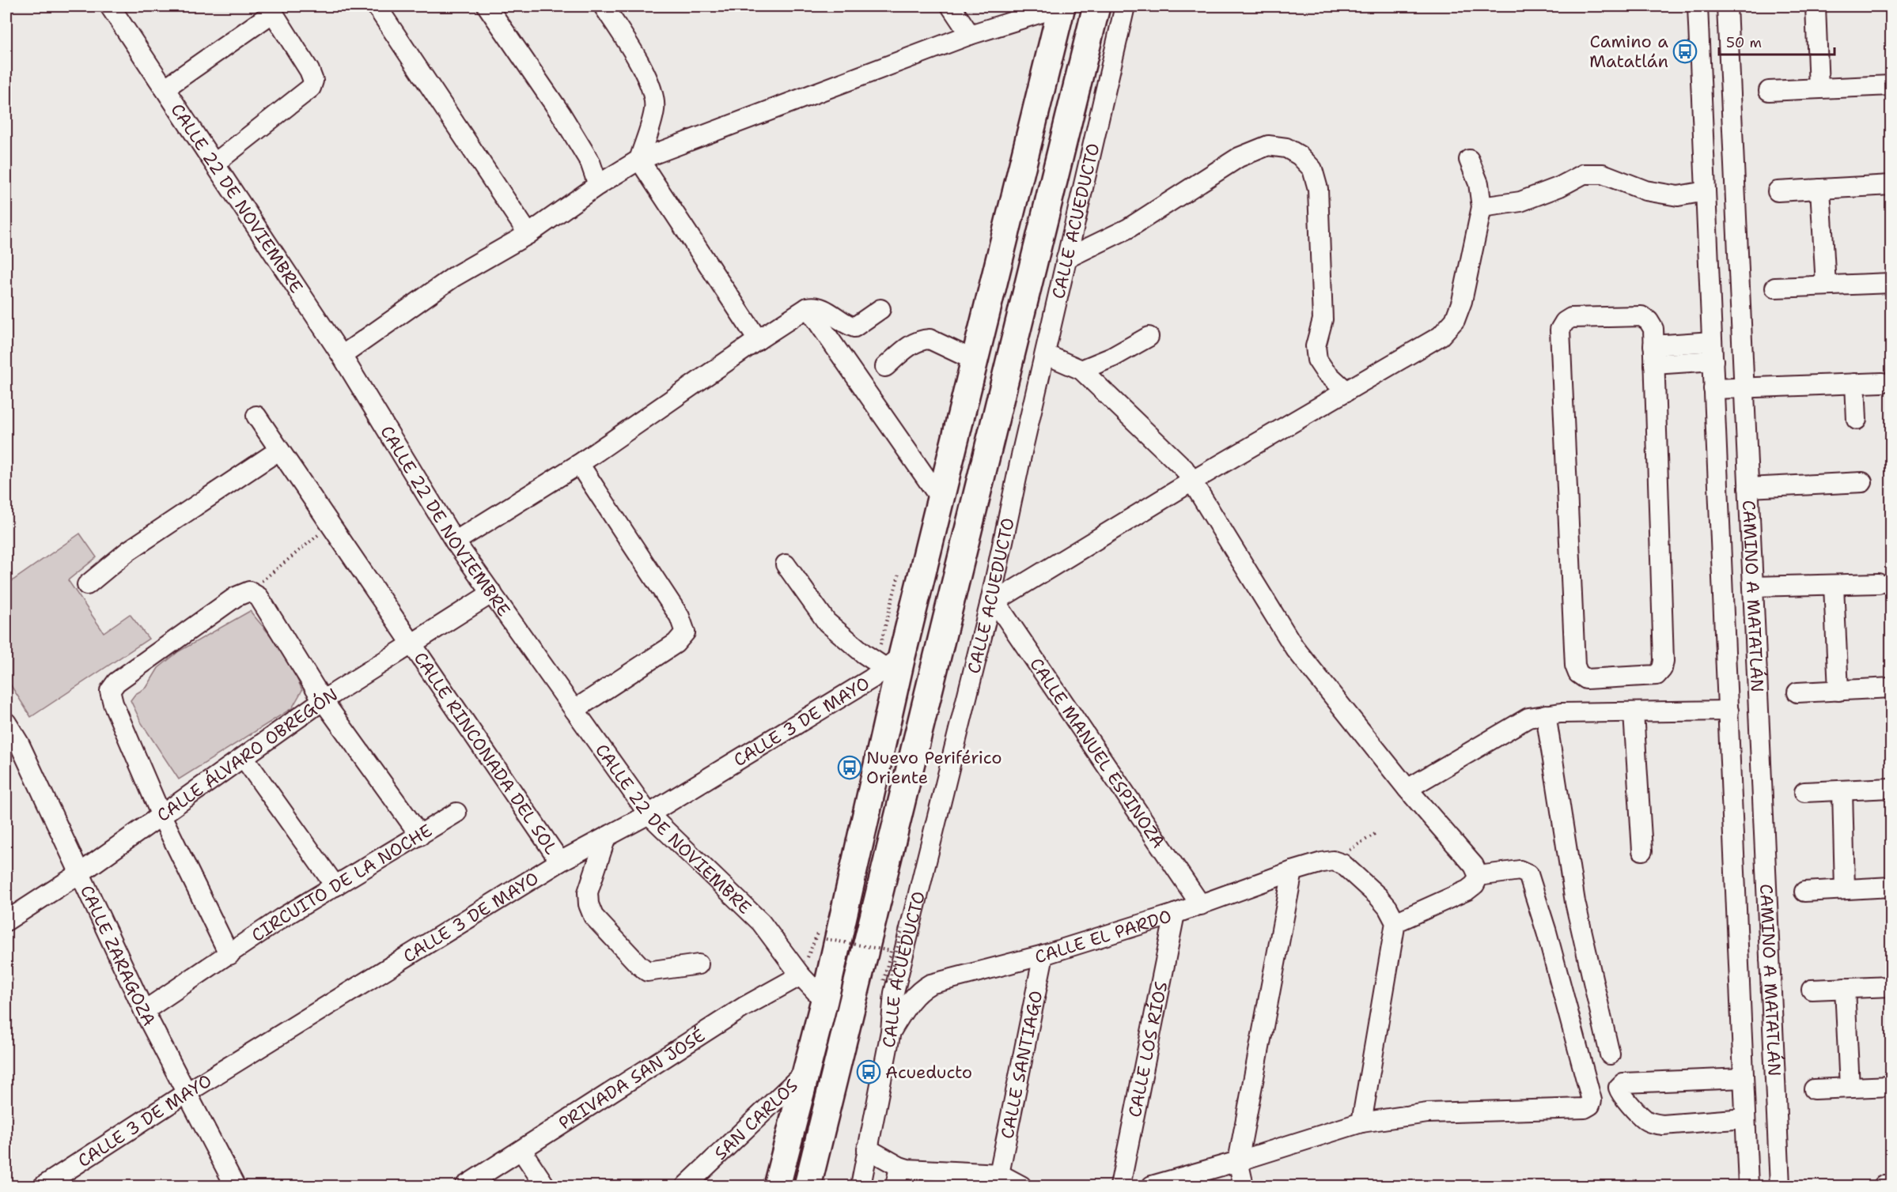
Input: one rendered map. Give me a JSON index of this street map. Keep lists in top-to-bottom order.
{
  "streets": {
    "street": [
      "CALLE 22 DE NOVIEMBRE",
      "CALLE ACUEDUCTO",
      "CAMINO A MATATLÁN",
      "CALLE 3 DE MAYO",
      "CALLE RINCONADA DEL SOL",
      "CALLE MANUEL ESPINOZA",
      "CALLE ÁLVARO OBREGÓN",
      "CIRCUITO DE LA NOCHE",
      "CALLE EL PARDO",
      "CALLE ZARAGOZA",
      "CALLE LOS RÍOS",
      "CALLE SANTIAGO",
      "PRIVADA SAN JOSÉ",
      "SAN CARLOS"
    ]
  },
  "crossings": [
    ["CALLE 22 DE NOVIEMBRE", "CALLE 3 DE MAYO"],
    ["CALLE 22 DE NOVIEMBRE", "CALLE ÁLVARO OBREGÓN"],
    ["CALLE 22 DE NOVIEMBRE", "PRIVADA SAN JOSÉ"],
    ["CALLE ACUEDUCTO", "CALLE MANUEL ESPINOZA"],
    ["CALLE ACUEDUCTO", "CALLE EL PARDO"],
    ["CALLE 3 DE MAYO", "CALLE RINCONADA DEL SOL"],
    ["CALLE 3 DE MAYO", "CALLE ZARAGOZA"],
    ["CALLE RINCONADA DEL SOL", "CALLE ÁLVARO OBREGÓN"],
    ["CALLE MANUEL ESPINOZA", "CALLE EL PARDO"],
    ["CALLE ÁLVARO OBREGÓN", "CALLE ZARAGOZA"],
    ["CIRCUITO DE LA NOCHE", "CALLE ZARAGOZA"],
    ["CALLE EL PARDO", "CALLE LOS RÍOS"],
    ["CALLE EL PARDO", "CALLE SANTIAGO"]
  ],
  "places": {
    "bus stop": ["Camino a Matatlán", "Nuevo Periférico Oriente", "Acueducto"]
  },
  "scale_bar": "50 m"
}
